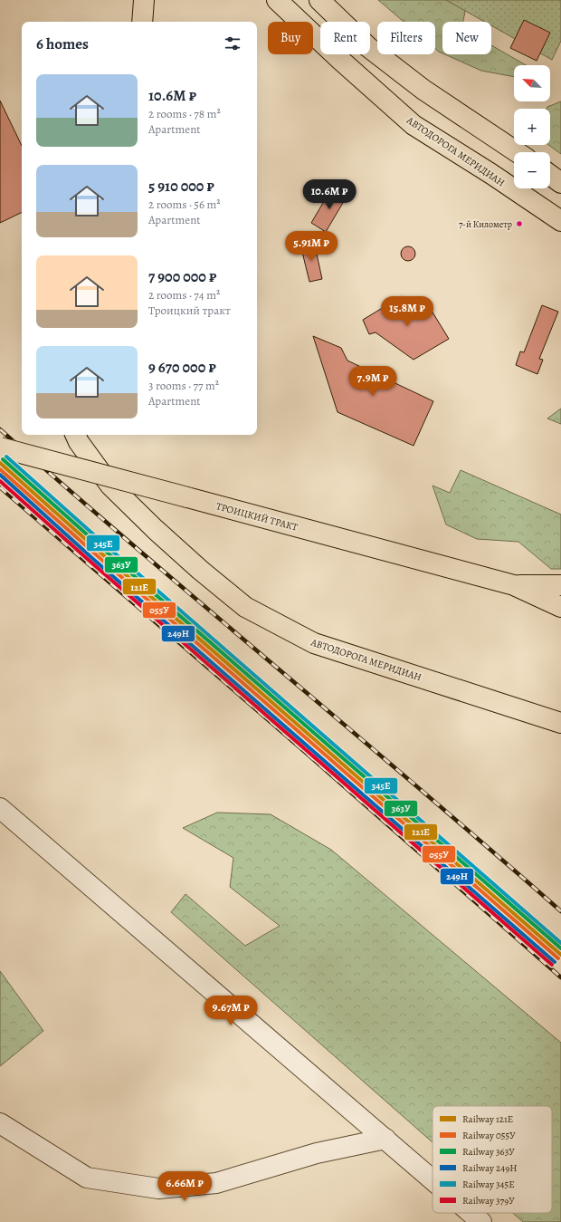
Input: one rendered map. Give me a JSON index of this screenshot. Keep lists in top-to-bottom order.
{
  "streets": {
    "main road": ["АВТОДОРОГА МЕРИДИАН", "ТРОИЦКИЙ ТРАКТ"]
  },
  "places": ["7-й Километр"],
  "lines": [
    "rail line 345Е",
    "rail line 363У",
    "rail line 121Е",
    "rail line 055У",
    "rail line 249Н",
    "rail line 379У"
  ],
  "legend": [
    "Railway 121Е",
    "Railway 055У",
    "Railway 363У",
    "Railway 249Н",
    "Railway 345Е",
    "Railway 379У"
  ],
  "north": "top left",
  "page": {
    "chip": [
      "Buy",
      "Rent",
      "Filters",
      "New"
    ],
    "heading": "6 homes",
    "map_buttons": ["+", "−"],
    "list": [
      {
        "name": "10.6M ₽",
        "note": "2 rooms · 78 m² · Apartment"
      },
      {
        "name": "5 910 000 ₽",
        "note": "2 rooms · 56 m² · Apartment"
      },
      {
        "name": "7 900 000 ₽",
        "note": "2 rooms · 74 m² · Троицкий тракт"
      },
      {
        "name": "9 670 000 ₽",
        "note": "3 rooms · 77 m² · Apartment"
      }
    ],
    "price": [
      "10.6M ₽",
      "5.91M ₽",
      "15.8M ₽",
      "7.9M ₽",
      "9.67M ₽",
      "6.66M ₽"
    ]
  }
}
